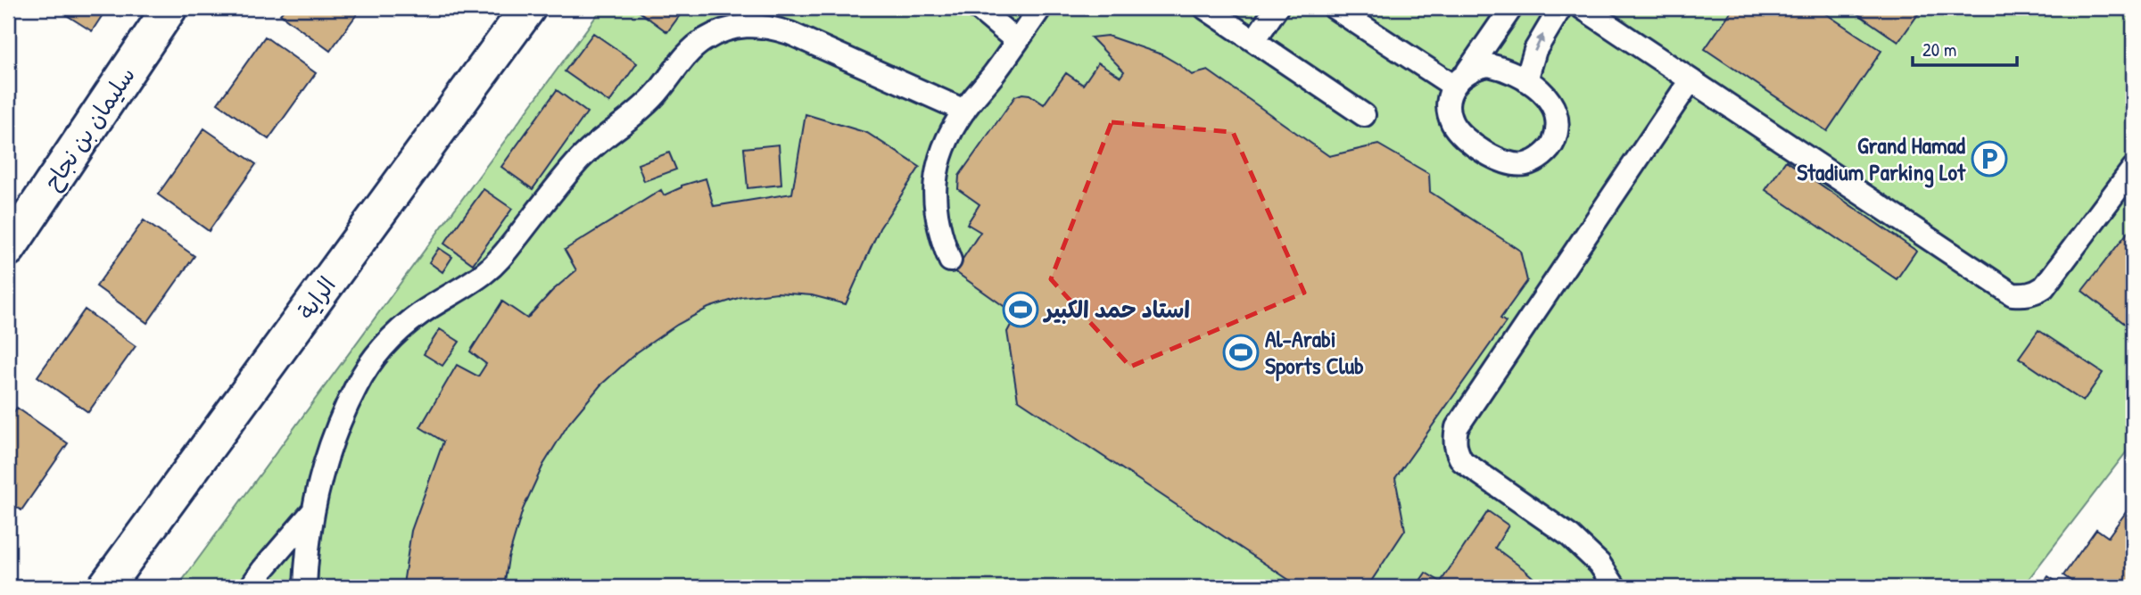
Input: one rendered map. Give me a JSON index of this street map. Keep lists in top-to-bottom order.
{
  "streets": {
    "street": ["سليمان بن نجاح", "الراية"]
  },
  "places": {
    "parking": ["Grand Hamad Stadium Parking Lot"],
    "sports": ["استاد حمد الكبير", "Al-Arabi Sports Club"]
  },
  "scale_bar": "20 m"
}
